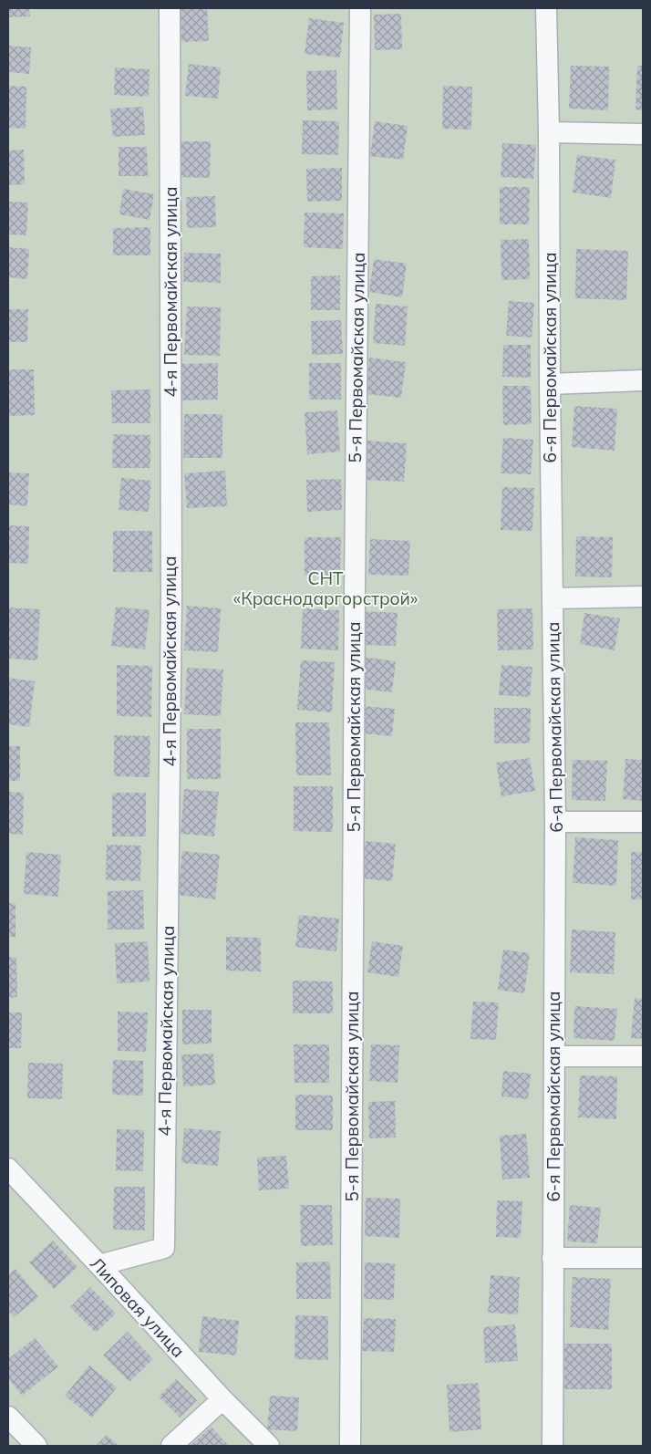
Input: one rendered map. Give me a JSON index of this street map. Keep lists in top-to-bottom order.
{
  "streets": {
    "street": [
      "4-я Первомайская улица",
      "5-я Первомайская улица",
      "6-я Первомайская улица",
      "Липовая улица"
    ]
  },
  "crossings": [
    ["4-я Первомайская улица", "Липовая улица"]
  ],
  "parks": ["СНТ «Краснодаргорстрой»"]
}
